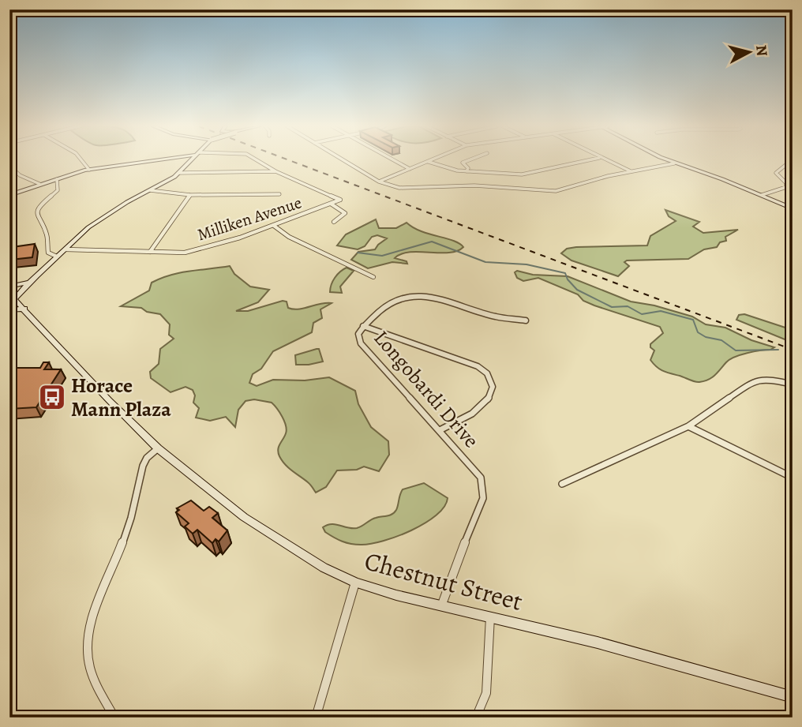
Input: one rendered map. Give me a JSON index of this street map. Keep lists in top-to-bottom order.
{
  "streets": {
    "main road": ["Chestnut Street"],
    "street": ["Milliken Avenue", "Longobardi Drive"]
  },
  "crossings": [
    ["Longobardi Drive", "Chestnut Street"]
  ],
  "places": {
    "bus stop": ["Horace Mann Plaza"]
  },
  "north": "right"
}
